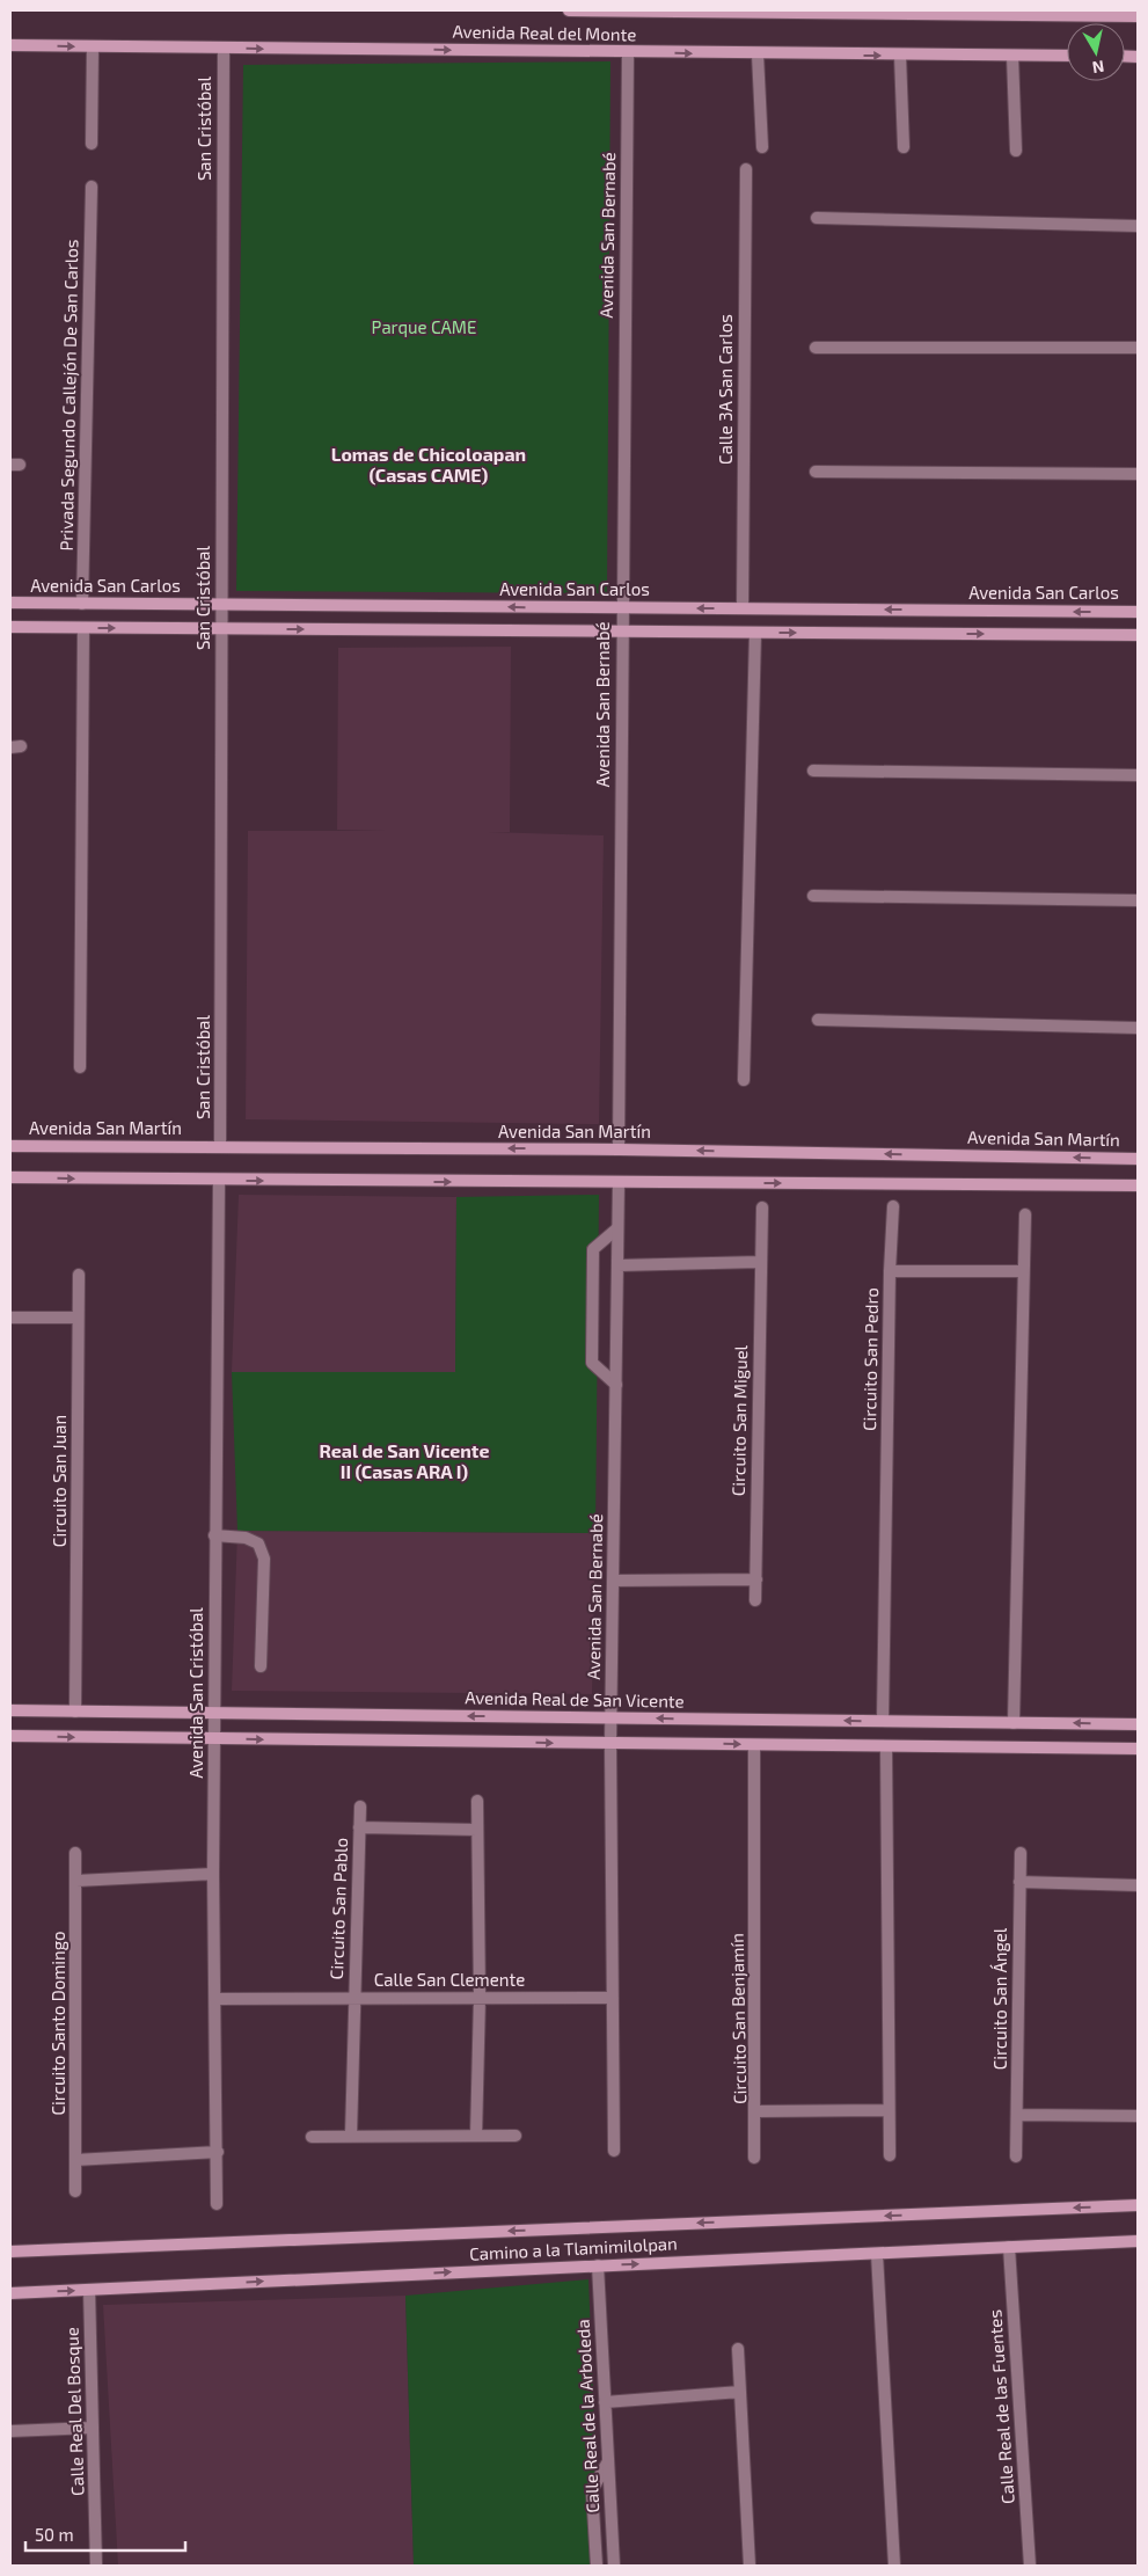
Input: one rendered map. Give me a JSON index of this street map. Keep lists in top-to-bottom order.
{
  "streets": {
    "street": [
      "Avenida Real del Monte",
      "San Cristóbal",
      "Avenida San Bernabé",
      "Calle 3A San Carlos",
      "Privada Segundo Callejón De San Carlos",
      "Avenida San Carlos",
      "Avenida San Martín",
      "Circuito San Pedro",
      "Circuito San Miguel",
      "Circuito San Juan",
      "Avenida San Cristóbal",
      "Avenida Real de San Vicente",
      "Circuito San Pablo",
      "Calle San Clemente",
      "Circuito San Ángel",
      "Circuito San Benjamín",
      "Circuito Santo Domingo",
      "Camino a la Tlamimilolpan",
      "Calle Real de las Fuentes",
      "Calle Real Del Bosque",
      "Calle Real de la Arboleda"
    ]
  },
  "crossings": [
    ["Avenida Real del Monte", "San Cristóbal"],
    ["Avenida Real del Monte", "Avenida San Bernabé"],
    ["San Cristóbal", "Avenida San Carlos"],
    ["San Cristóbal", "Avenida San Martín"],
    ["Avenida San Bernabé", "Avenida San Carlos"],
    ["Avenida San Bernabé", "Avenida San Martín"],
    ["Avenida San Bernabé", "Avenida Real de San Vicente"],
    ["Avenida San Bernabé", "Calle San Clemente"],
    ["Calle 3A San Carlos", "Avenida San Carlos"],
    ["Privada Segundo Callejón De San Carlos", "Avenida San Carlos"],
    ["Circuito San Pedro", "Avenida Real de San Vicente"],
    ["Circuito San Juan", "Avenida Real de San Vicente"],
    ["Avenida San Cristóbal", "Avenida Real de San Vicente"],
    ["Avenida San Cristóbal", "Calle San Clemente"],
    ["Circuito San Pablo", "Calle San Clemente"],
    ["Camino a la Tlamimilolpan", "Calle Real de las Fuentes"],
    ["Camino a la Tlamimilolpan", "Calle Real Del Bosque"],
    ["Camino a la Tlamimilolpan", "Calle Real de la Arboleda"]
  ],
  "districts": ["Lomas de Chicoloapan (Casas CAME)", "Real de San Vicente II (Casas ARA I)"],
  "parks": ["Parque CAME"],
  "scale_bar": "50 m",
  "north": "bottom"
}
